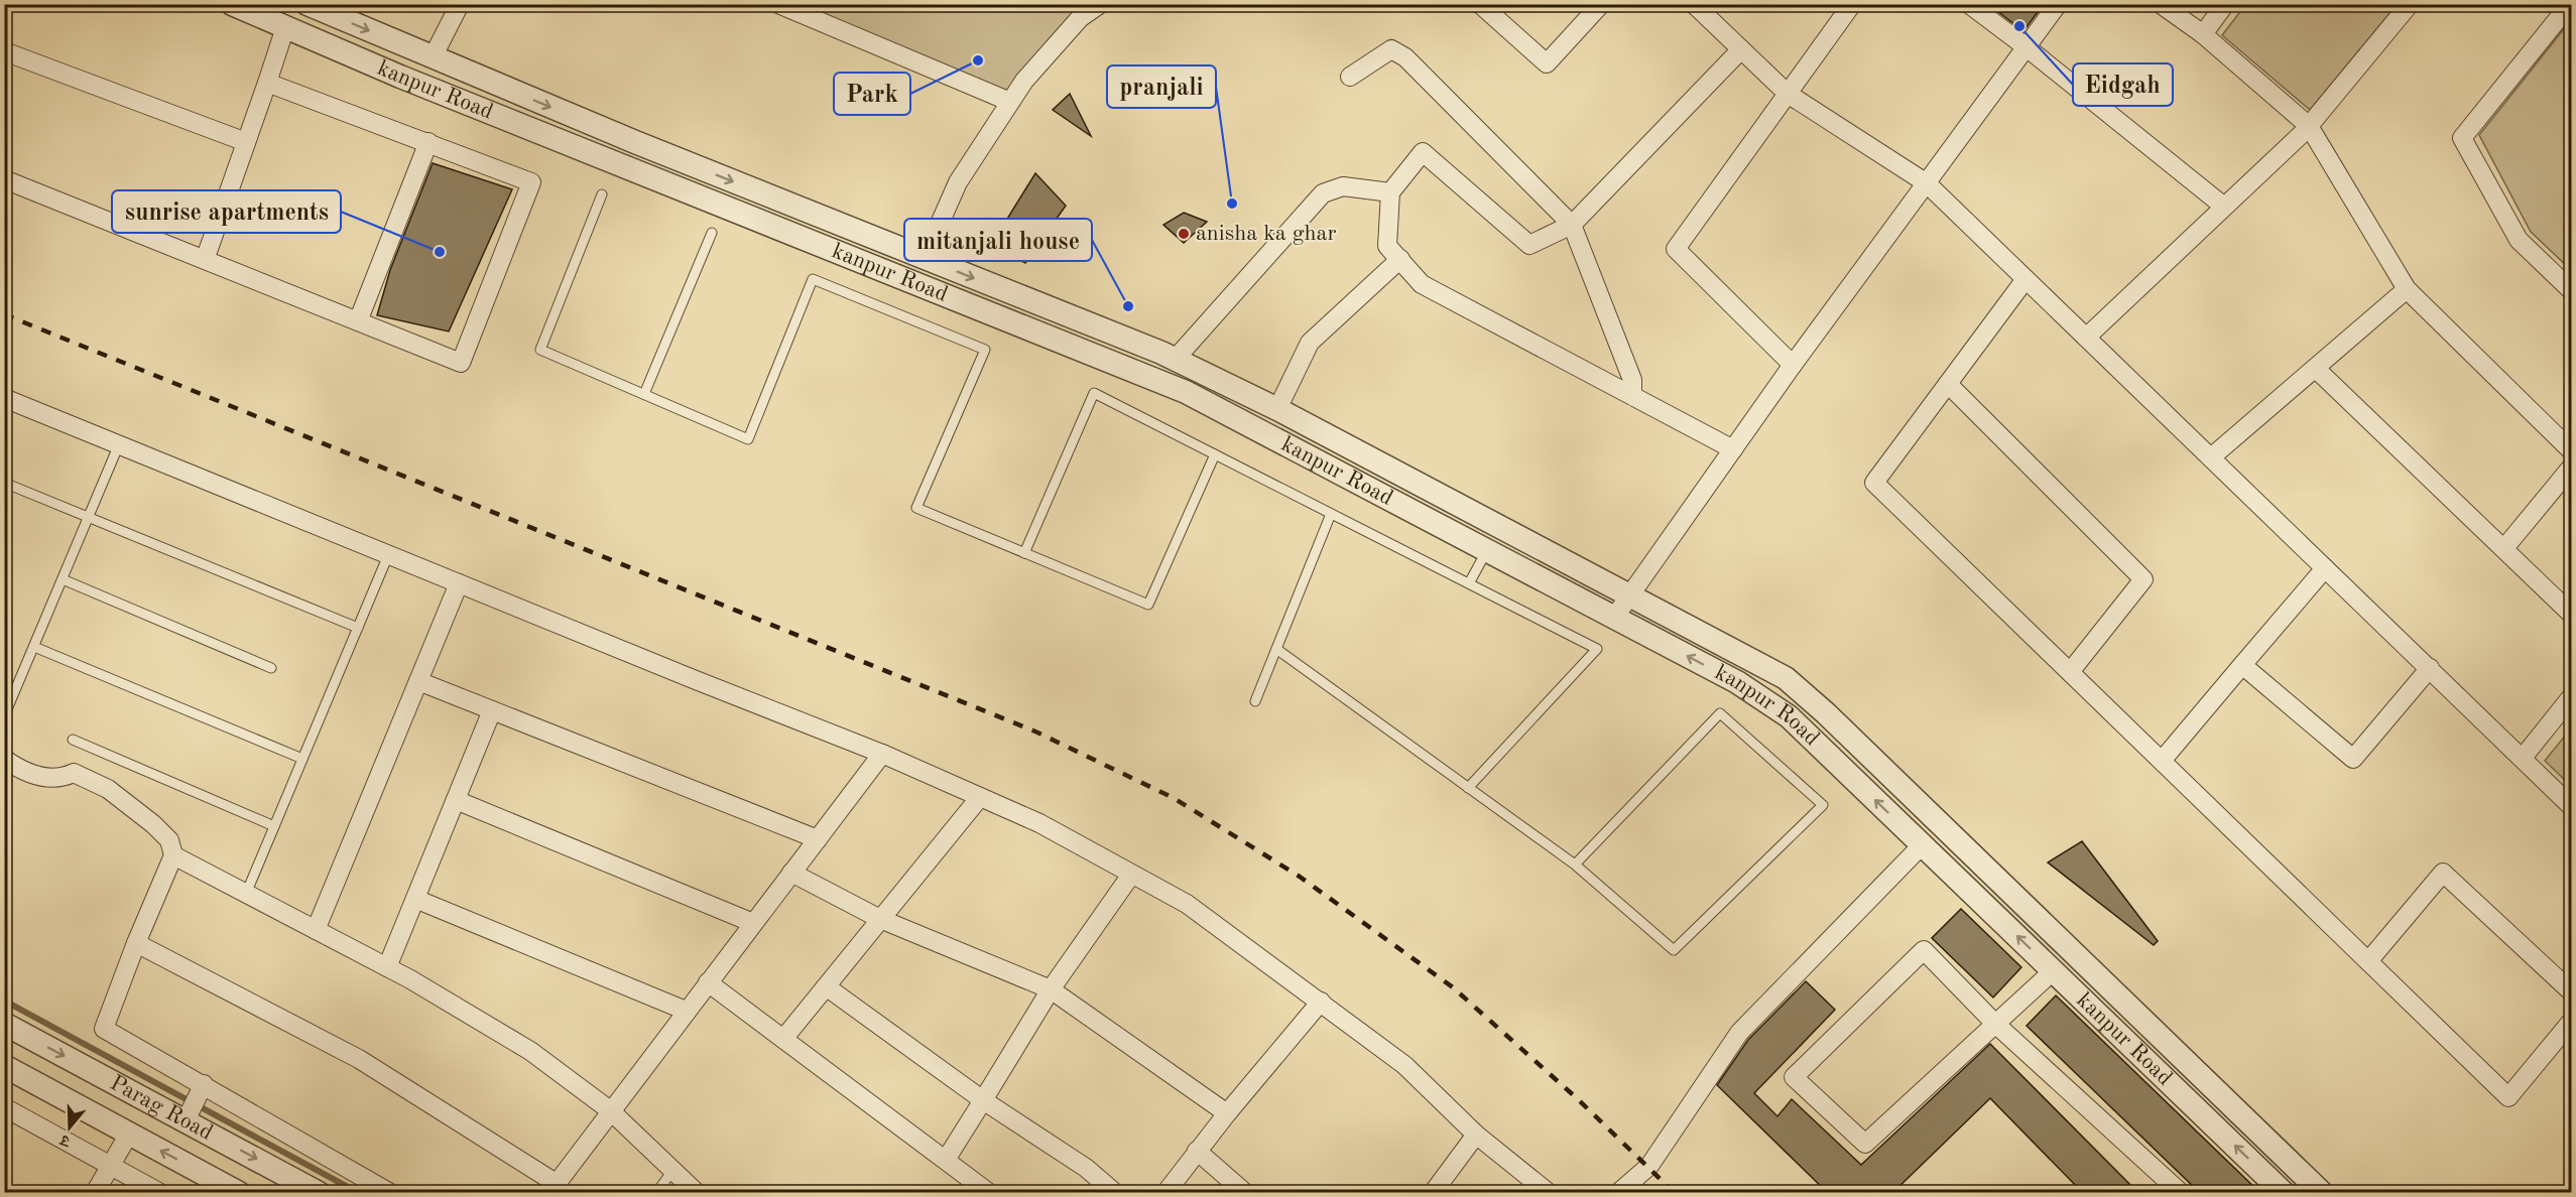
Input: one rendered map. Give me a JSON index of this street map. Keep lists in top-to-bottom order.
{
  "streets": {
    "street": ["kanpur Road", "Parag Road"]
  },
  "places": [
    "Eidgah",
    "Park",
    "pranjali",
    "anisha ka ghar",
    "sunrise apartments",
    "mitanjali house"
  ],
  "north": "bottom"
}
